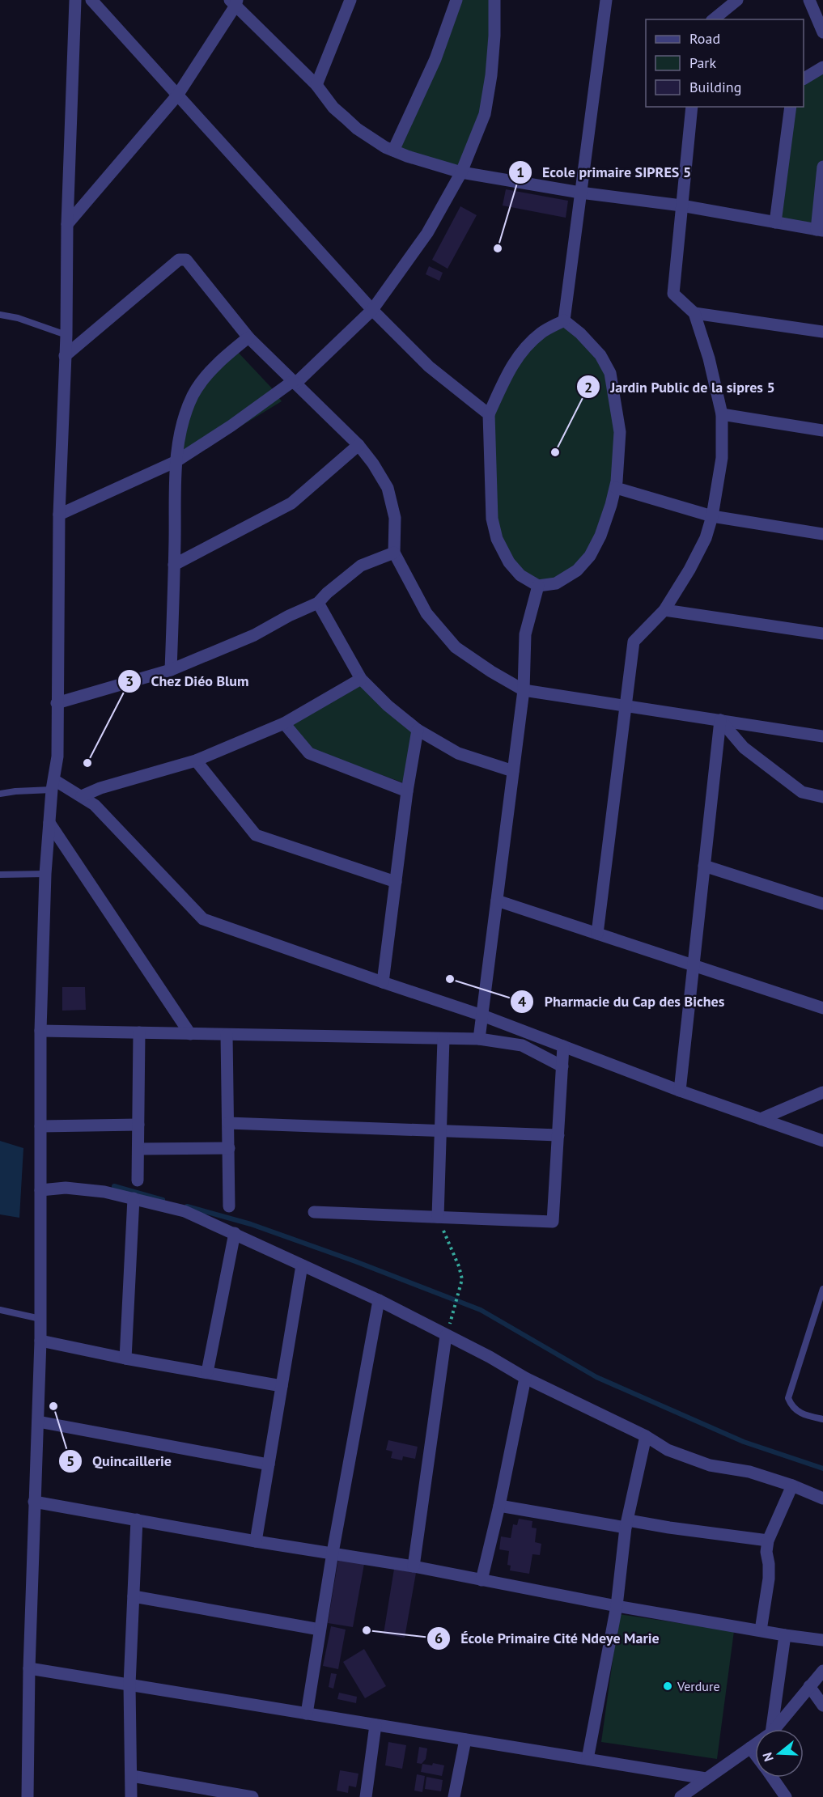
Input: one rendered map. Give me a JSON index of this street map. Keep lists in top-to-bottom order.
{
  "places": [
    "Ecole primaire SIPRES 5",
    "Jardin Public de la sipres 5",
    "Chez Diéo Blum",
    "Pharmacie du Cap des Biches",
    "Quincaillerie",
    "École Primaire Cité Ndeye Marie",
    "Verdure"
  ],
  "legend": ["Road", "Park", "Building"],
  "north": "left"
}
